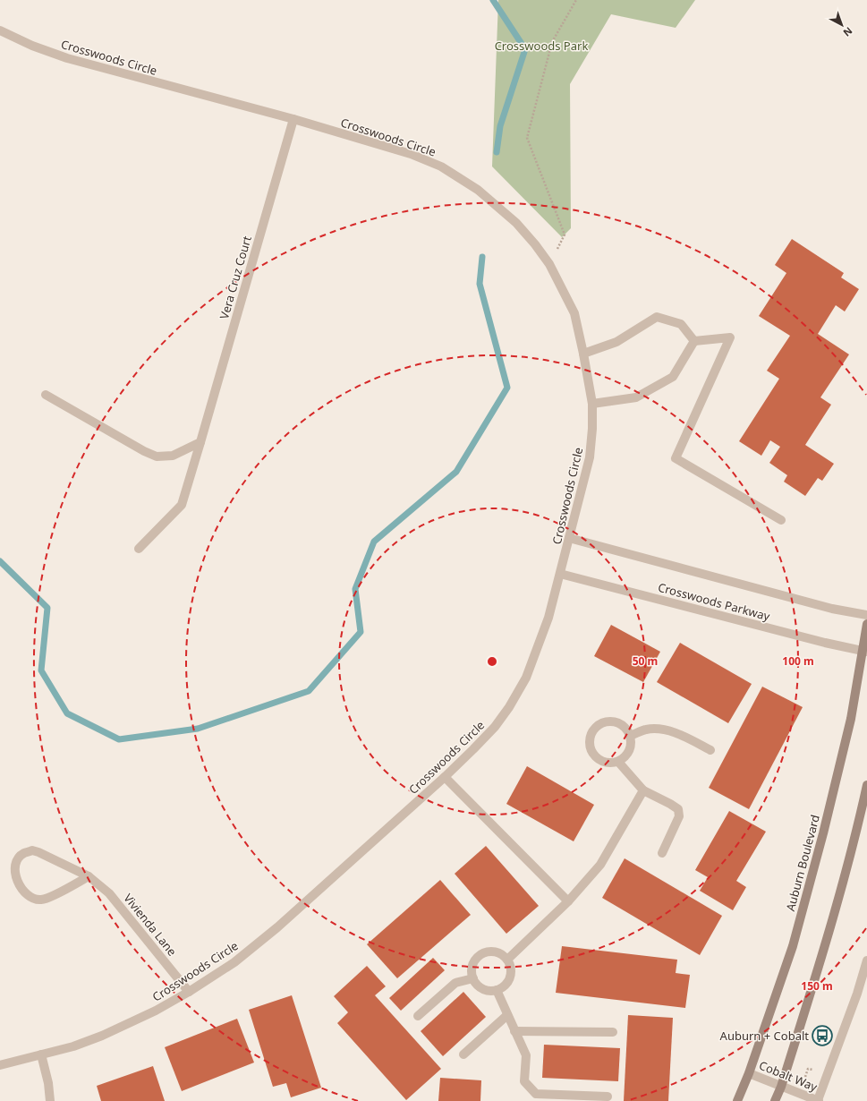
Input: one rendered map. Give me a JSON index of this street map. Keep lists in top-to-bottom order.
{
  "streets": {
    "main road": ["Auburn Boulevard"],
    "street": [
      "Crosswoods Circle",
      "Vera Cruz Court",
      "Crosswoods Parkway",
      "Vivienda Lane",
      "Cobalt Way"
    ]
  },
  "crossings": [
    ["Crosswoods Circle", "Vera Cruz Court"],
    ["Crosswoods Circle", "Crosswoods Parkway"],
    ["Crosswoods Circle", "Vivienda Lane"],
    ["Crosswoods Parkway", "Auburn Boulevard"],
    ["Auburn Boulevard", "Cobalt Way"]
  ],
  "parks": ["Crosswoods Park"],
  "places": {
    "bus stop": ["Auburn + Cobalt"]
  },
  "north": "bottom right",
  "rings": ["50 m", "100 m", "150 m"]
}
